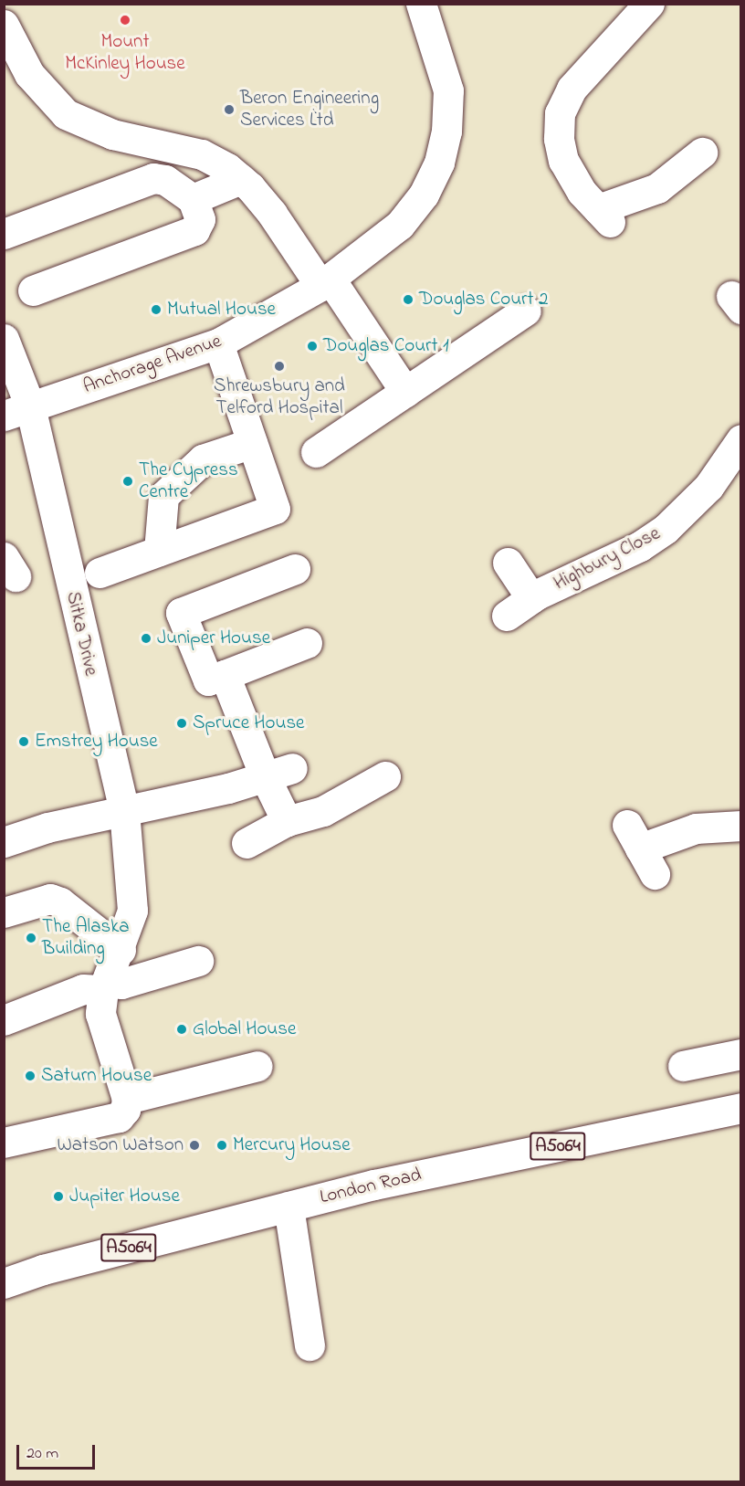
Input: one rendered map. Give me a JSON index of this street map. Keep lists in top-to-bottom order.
{
  "streets": {
    "street": [
      "Anchorage Avenue",
      "Highbury Close",
      "Sitka Drive",
      "A5064",
      "London Road"
    ]
  },
  "crossings": [
    ["Anchorage Avenue", "Sitka Drive"]
  ],
  "places": [
    "Mount McKinley House",
    "Beron Engineering Services Ltd",
    "Douglas Court 2",
    "Mutual House",
    "Douglas Court 1",
    "Shrewsbury and Telford Hospital",
    "The Cypress Centre",
    "Juniper House",
    "Spruce House",
    "Emstrey House",
    "The Alaska Building",
    "Global House",
    "Saturn House",
    "Watson Watson",
    "Mercury House",
    "Jupiter House"
  ],
  "scale_bar": "20 m"
}
